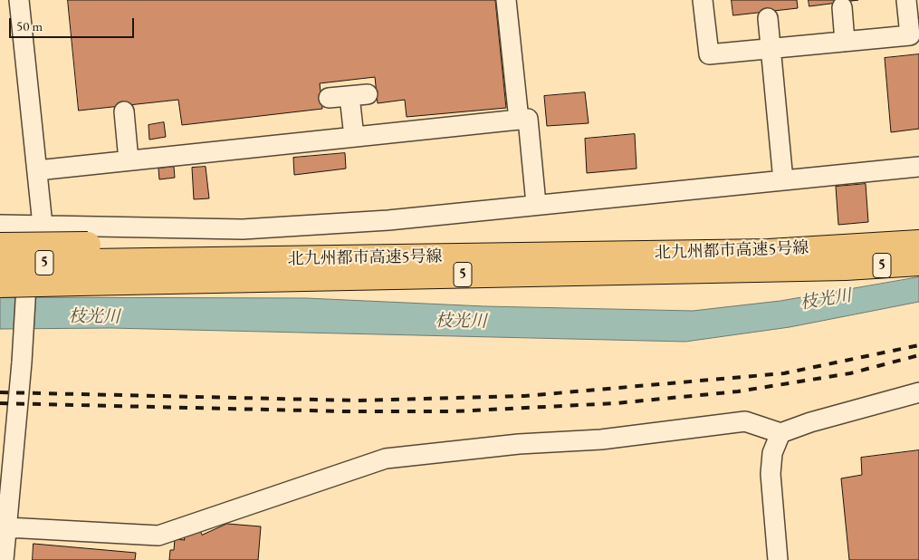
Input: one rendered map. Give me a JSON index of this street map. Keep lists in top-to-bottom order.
{
  "streets": {
    "highway": ["北九州都市高速5号線", "5"]
  },
  "water": ["枝光川"],
  "scale_bar": "50 m"
}
